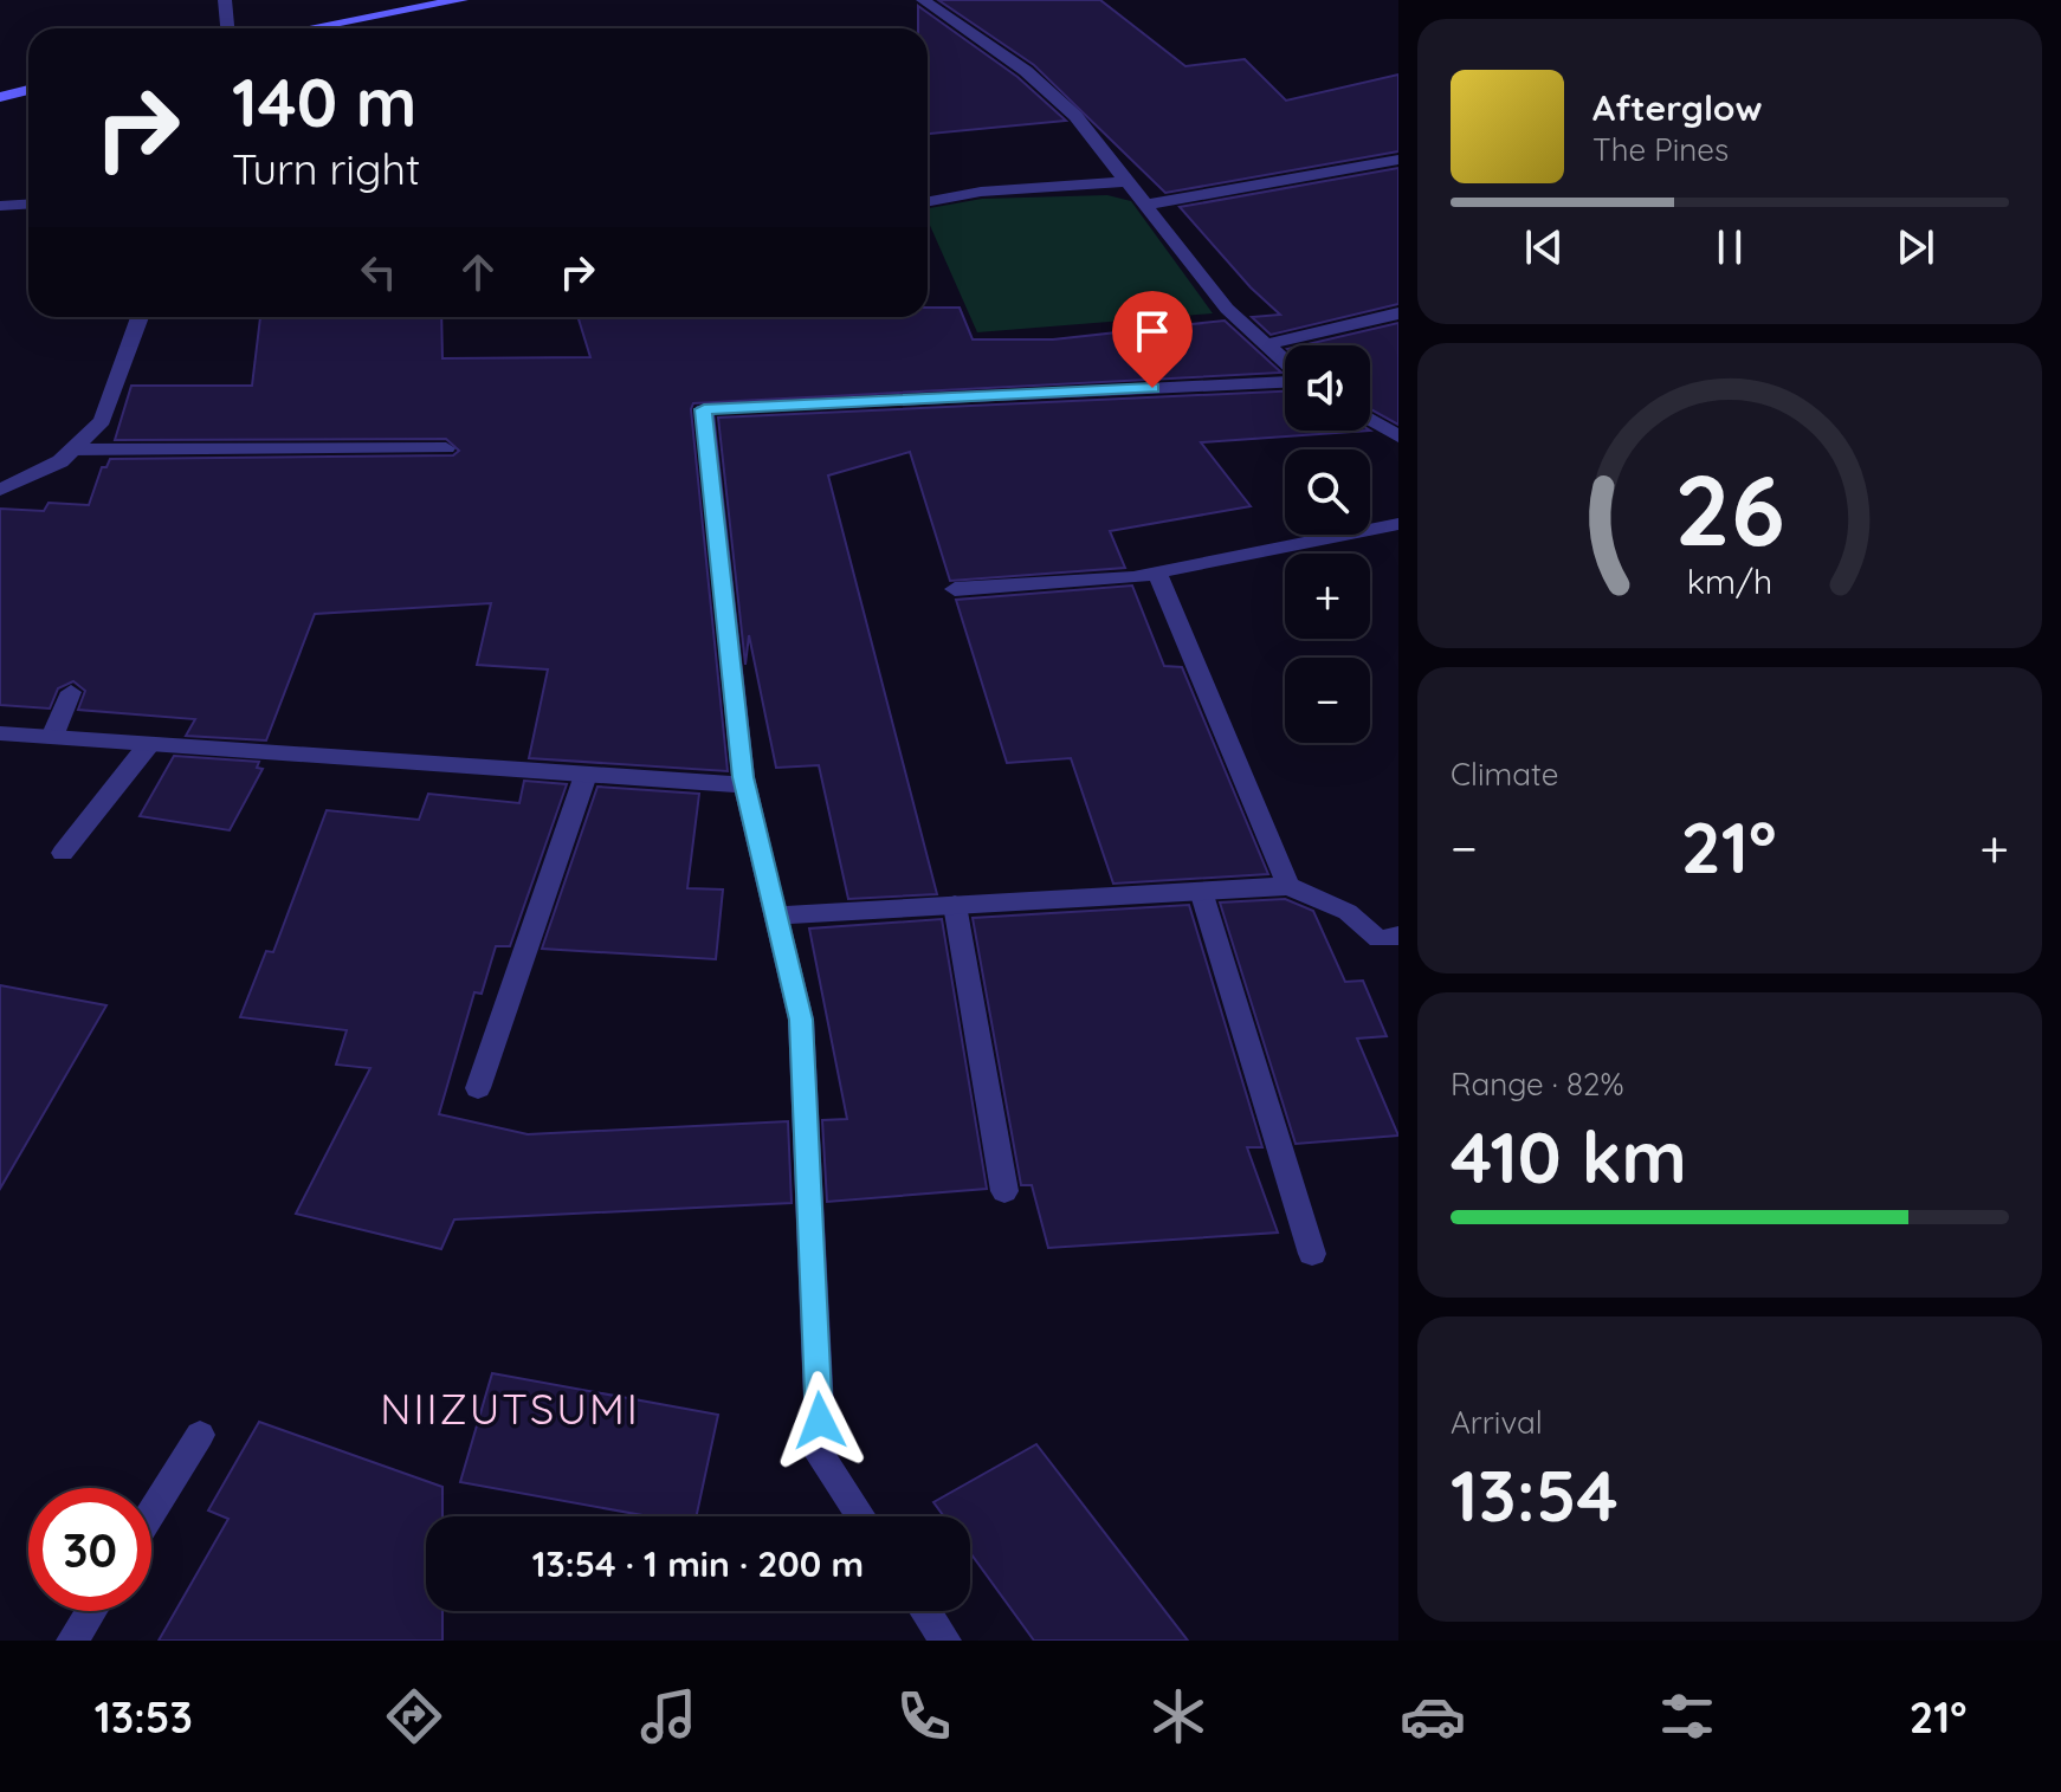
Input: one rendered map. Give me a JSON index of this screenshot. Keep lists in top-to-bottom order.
{
  "districts": ["NIIZUTSUMI"],
  "page": {
    "turn": ["140 m", "Turn right"],
    "song": ["Afterglow", "The Pines"],
    "map_buttons": ["+", "−"],
    "tile": [
      "Climate",
      ["Range · 82%", "410 km"],
      ["Arrival", "13:54"]
    ],
    "heat": ["−", "21°", "+"],
    "limit": "30",
    "trip": "13:54 · 1 min · 200 m",
    "tabs": ["13:53", "21°"],
    "gauge": ["26", "km/h"]
  }
}
